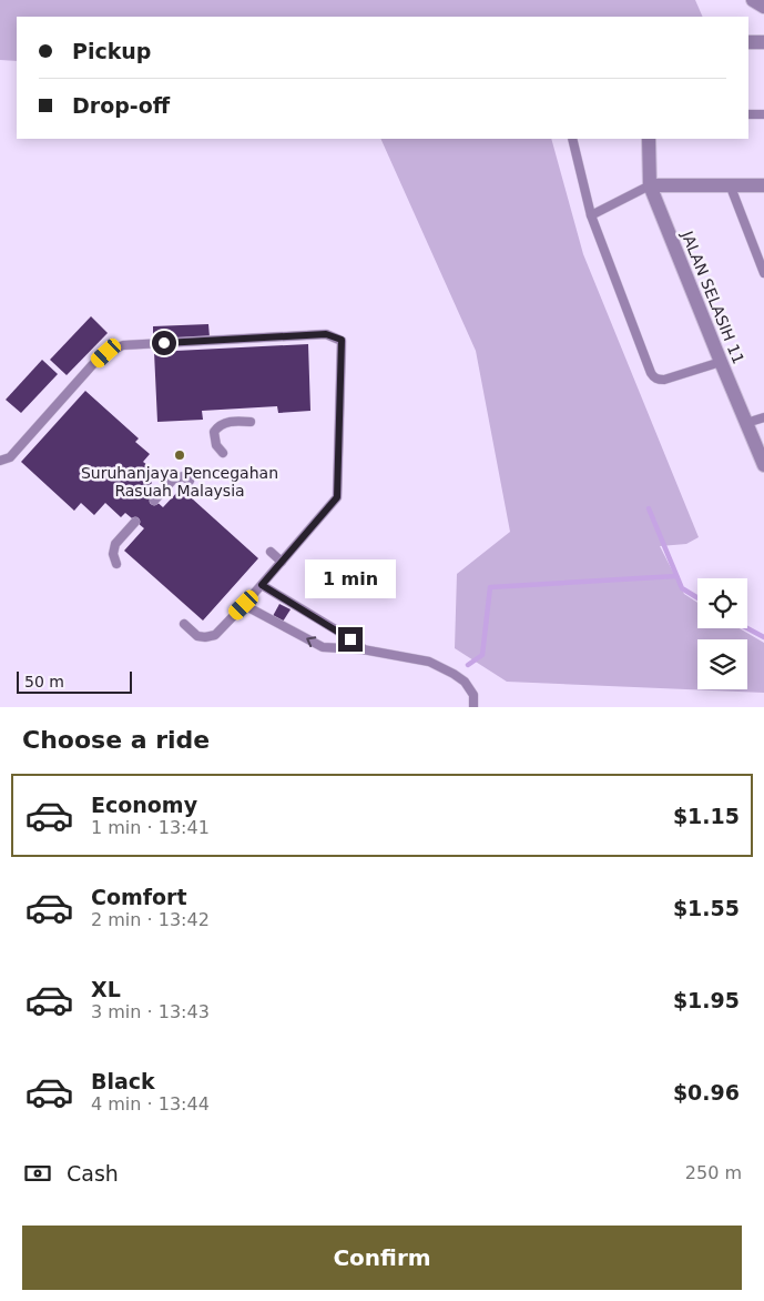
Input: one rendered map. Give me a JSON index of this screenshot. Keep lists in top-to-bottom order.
{
  "streets": {
    "street": ["JALAN SELASIH 11"]
  },
  "places": ["Suruhanjaya Pencegahan Rasuah Malaysia"],
  "scale_bar": "50 m",
  "page": {
    "banner": ["Pickup", "Drop-off"],
    "bubble": "1 min",
    "scale": "50 m",
    "heading": "Choose a ride",
    "list": [
      {
        "name": "Economy",
        "note": "1 min · 13:41",
        "value": "$1.15"
      },
      {
        "name": "Comfort",
        "note": "2 min · 13:42",
        "value": "$1.55"
      },
      {
        "name": "XL",
        "note": "3 min · 13:43",
        "value": "$1.95"
      },
      {
        "name": "Black",
        "note": "4 min · 13:44",
        "value": "$0.96"
      }
    ],
    "pay": ["Cash", "250 m"],
    "buttons": "Confirm"
  }
}
